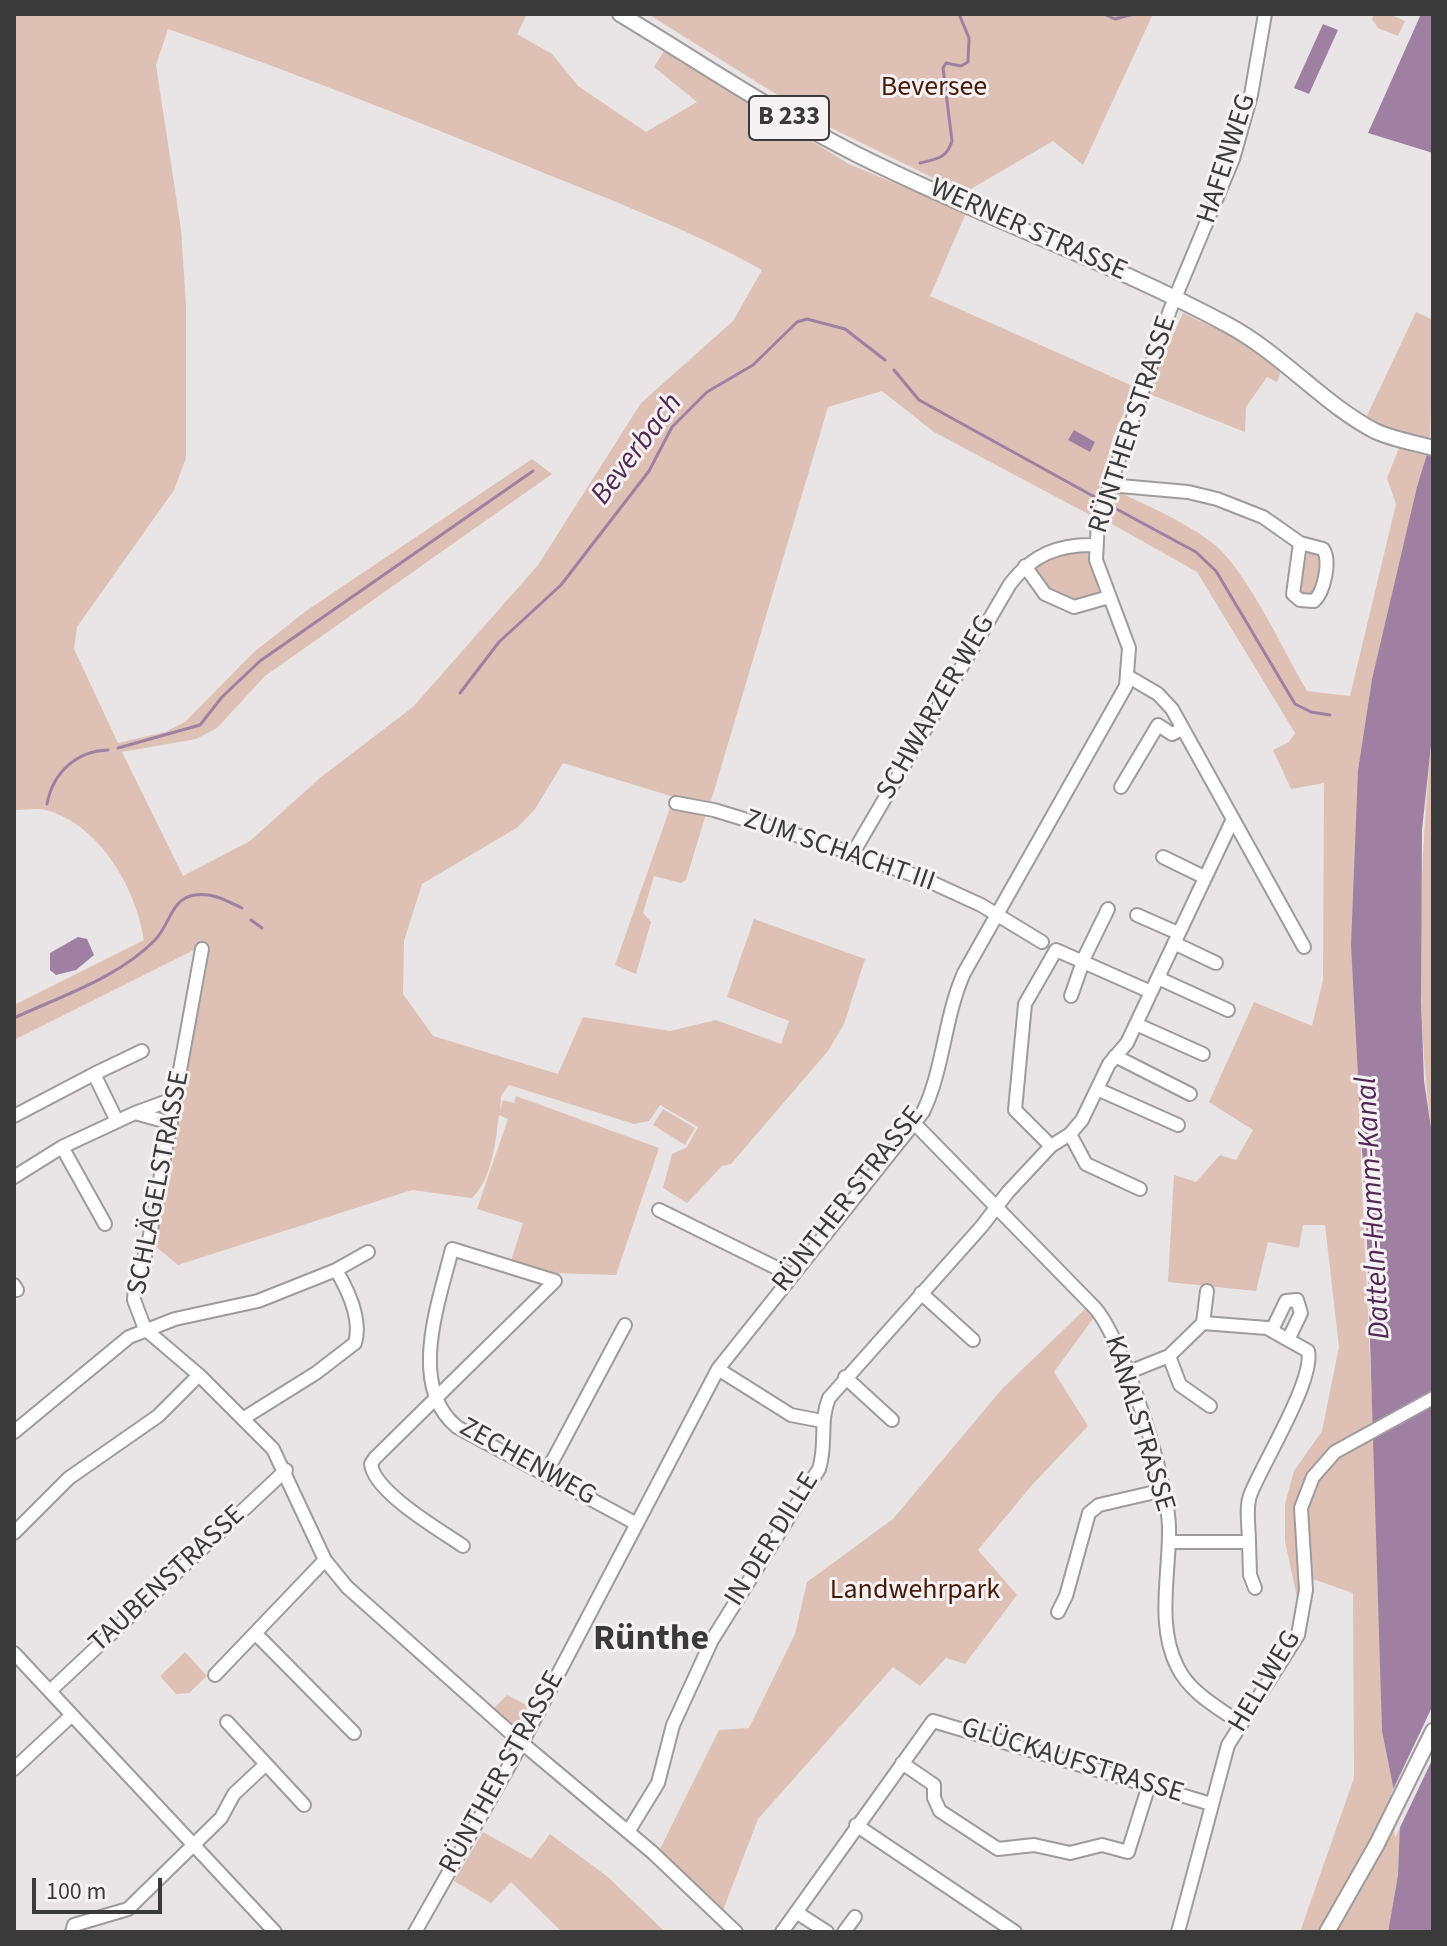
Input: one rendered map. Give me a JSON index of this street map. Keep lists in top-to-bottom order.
{
  "streets": {
    "main road": ["B 233", "WERNER STRASSE"],
    "street": [
      "HAFENWEG",
      "RÜNTHER STRASSE",
      "SCHWARZER WEG",
      "ZUM SCHACHT III",
      "SCHLÄGELSTRASSE",
      "KANALSTRASSE",
      "ZECHENWEG",
      "IN DER DILLE",
      "TAUBENSTRASSE",
      "HELLWEG",
      "GLÜCKAUFSTRASSE"
    ]
  },
  "crossings": [
    ["HAFENWEG", "WERNER STRASSE"],
    ["HAFENWEG", "RÜNTHER STRASSE"],
    ["WERNER STRASSE", "RÜNTHER STRASSE"],
    ["RÜNTHER STRASSE", "SCHWARZER WEG"],
    ["RÜNTHER STRASSE", "ZUM SCHACHT III"],
    ["RÜNTHER STRASSE", "SCHLÄGELSTRASSE"],
    ["RÜNTHER STRASSE", "KANALSTRASSE"],
    ["RÜNTHER STRASSE", "ZECHENWEG"],
    ["SCHWARZER WEG", "ZUM SCHACHT III"],
    ["SCHLÄGELSTRASSE", "IN DER DILLE"],
    ["SCHLÄGELSTRASSE", "TAUBENSTRASSE"],
    ["KANALSTRASSE", "IN DER DILLE"],
    ["KANALSTRASSE", "HELLWEG"],
    ["HELLWEG", "GLÜCKAUFSTRASSE"]
  ],
  "districts": ["Rünthe"],
  "water": ["Beverbach", "Datteln-Hamm-Kanal"],
  "parks": ["Beversee", "Landwehrpark"],
  "scale_bar": "100 m"
}
